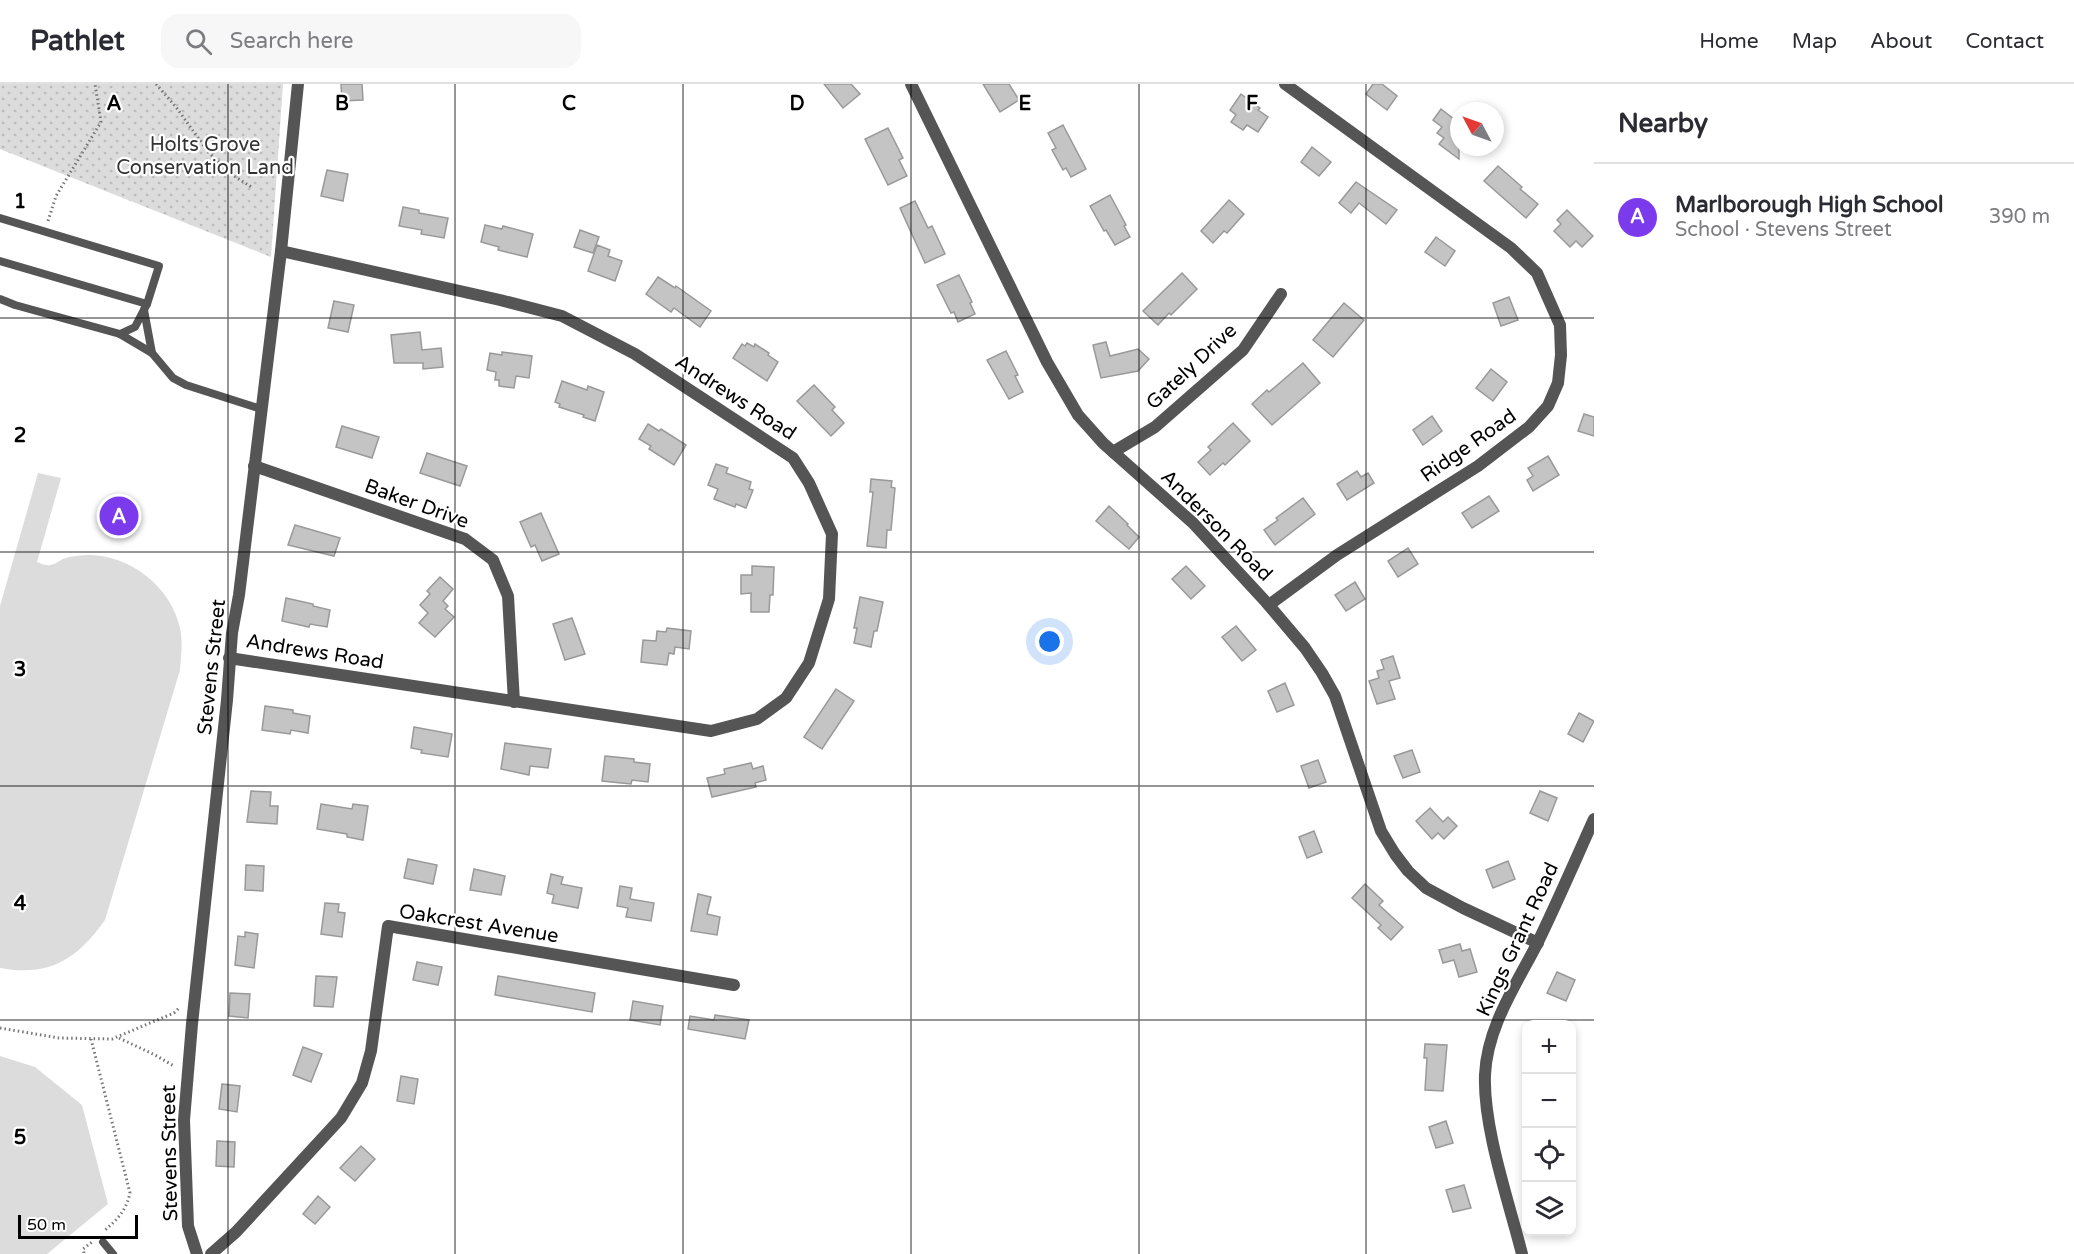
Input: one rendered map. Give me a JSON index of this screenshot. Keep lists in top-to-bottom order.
{
  "streets": {
    "street": [
      "Gately Drive",
      "Andrews Road",
      "Ridge Road",
      "Baker Drive",
      "Anderson Road",
      "Stevens Street",
      "Oakcrest Avenue",
      "Kings Grant Road"
    ]
  },
  "crossings": [
    ["Gately Drive", "Anderson Road"],
    ["Andrews Road", "Baker Drive"],
    ["Andrews Road", "Stevens Street"],
    ["Ridge Road", "Anderson Road"],
    ["Baker Drive", "Stevens Street"],
    ["Anderson Road", "Kings Grant Road"]
  ],
  "parks": ["Holts Grove Conservation Land"],
  "scale_bar": "50 m",
  "north": "top left",
  "page": {
    "header": "Pathlet",
    "search": "Search here",
    "nav": [
      "Home",
      "Map",
      "About",
      "Contact"
    ],
    "heading": "Nearby",
    "list": [
      {
        "mark": "A",
        "name": "Marlborough High School",
        "note": "School · Stevens Street",
        "value": "390 m"
      }
    ],
    "pins": "A",
    "map_buttons": ["+", "−"],
    "scale": "50 m"
  },
  "grid": {
    "columns": [
      "A",
      "B",
      "C",
      "D",
      "E",
      "F"
    ],
    "rows": [
      "1",
      "2",
      "3",
      "4",
      "5"
    ]
  }
}
